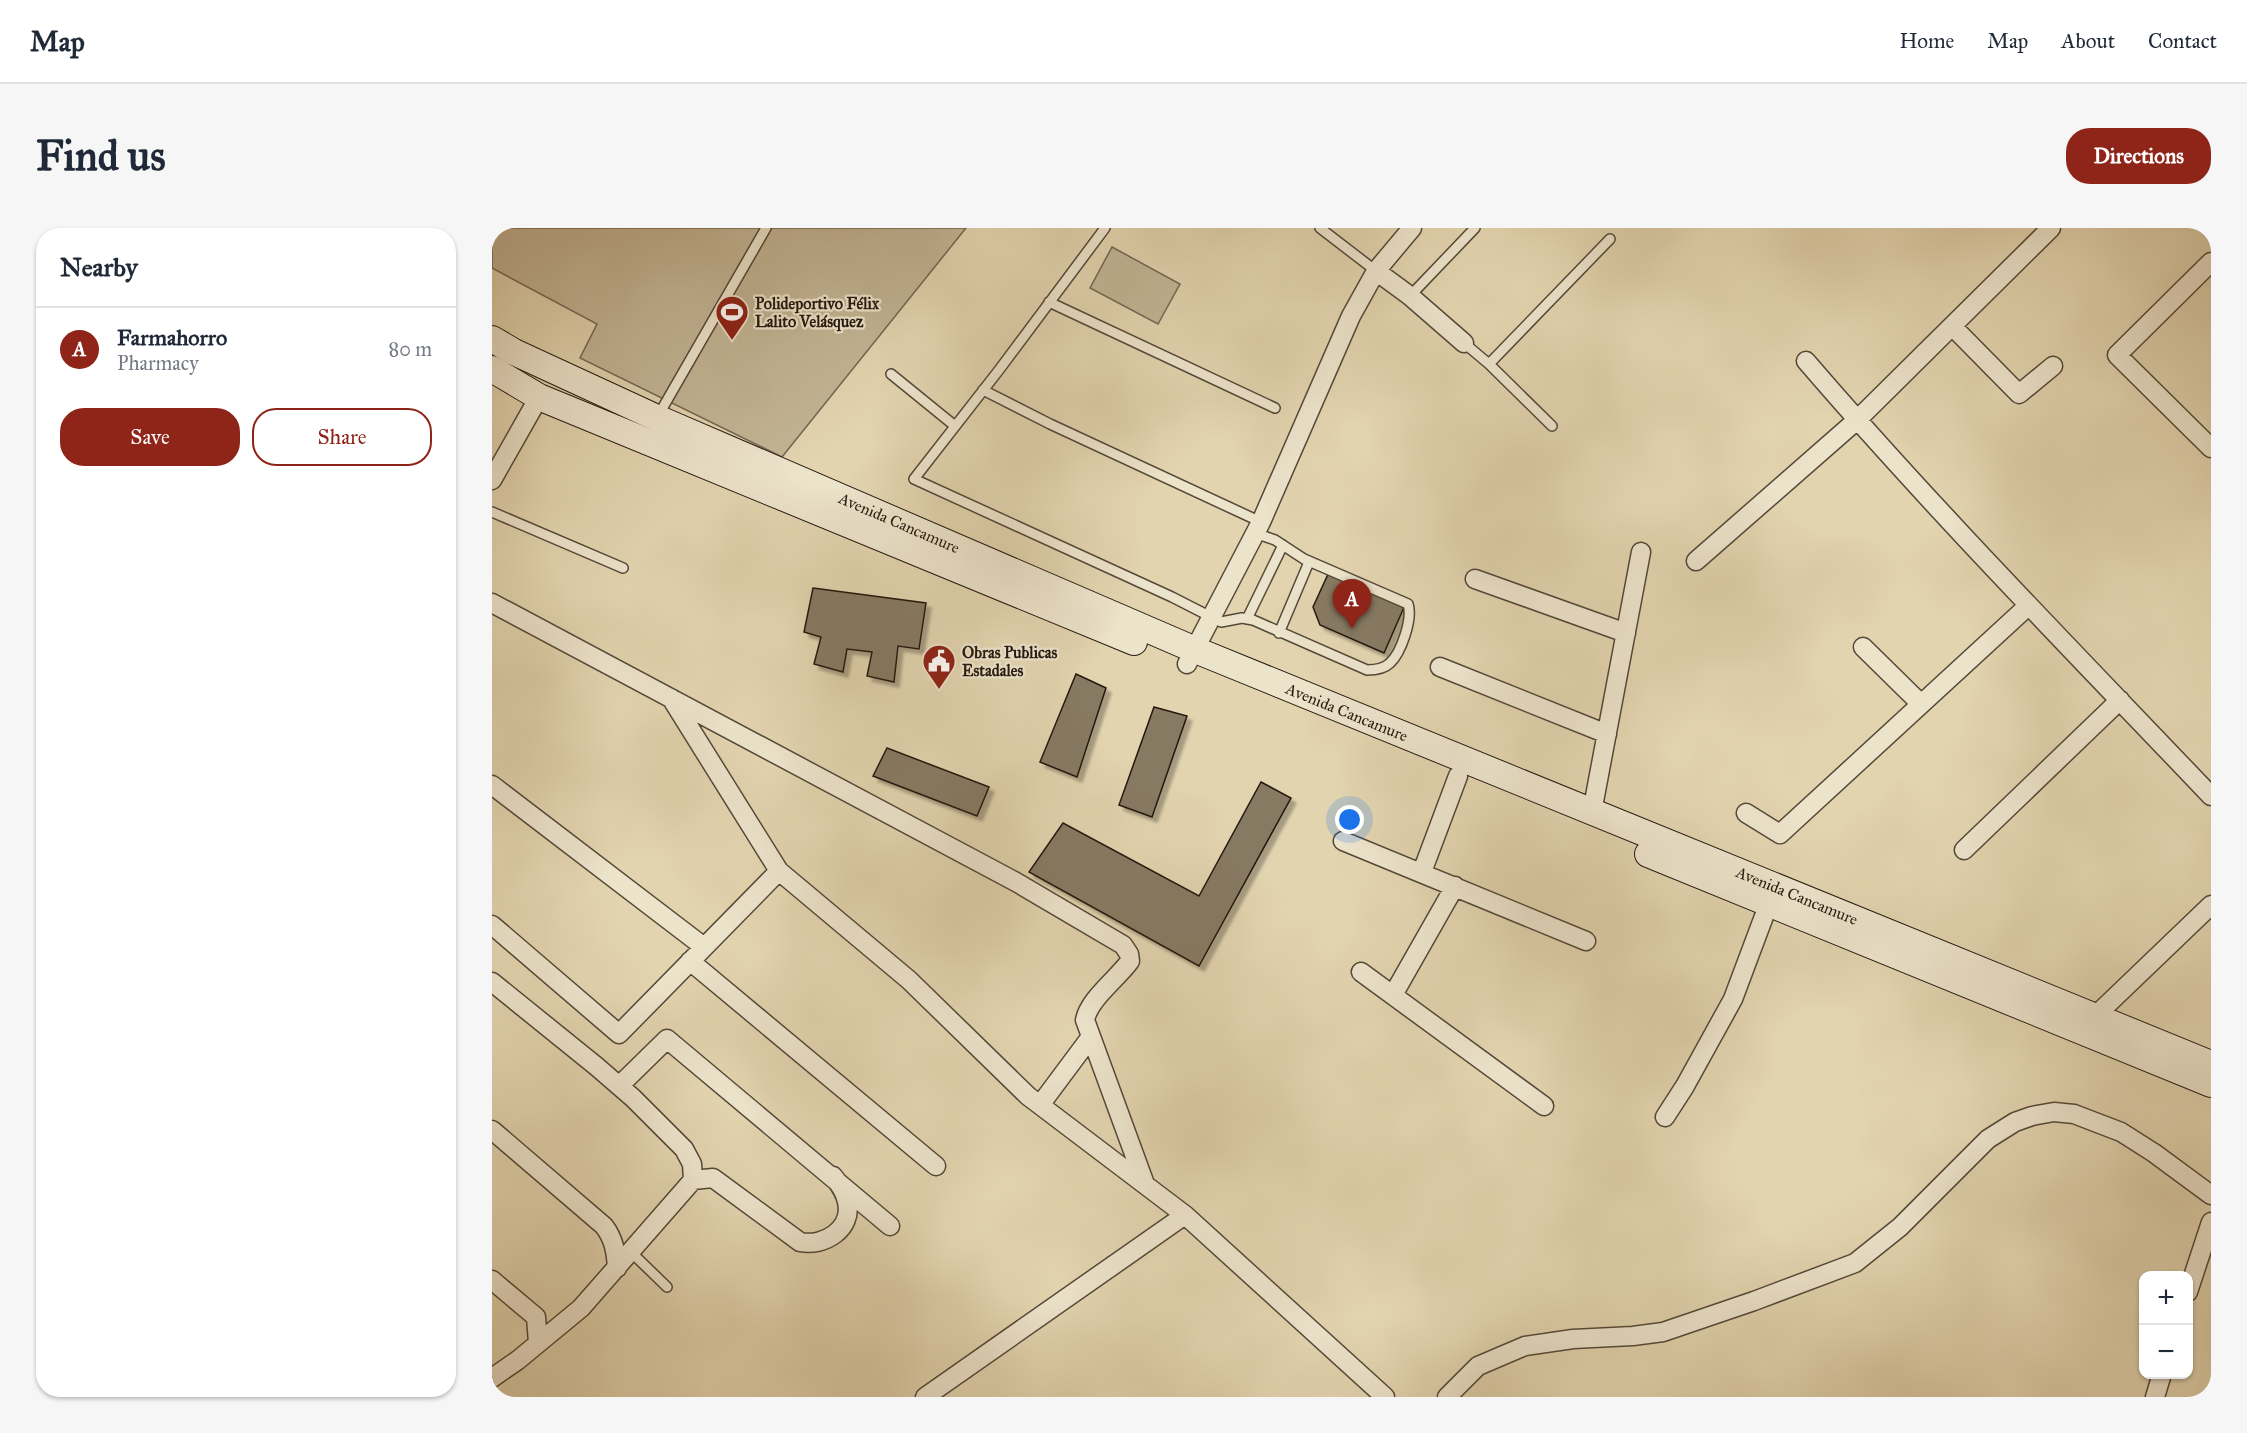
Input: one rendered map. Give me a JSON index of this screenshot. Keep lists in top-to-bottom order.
{
  "streets": {
    "main road": ["Avenida Cancamure"]
  },
  "places": {
    "sports": ["Polideportivo Félix Lalito Velásquez"],
    "public building": ["Obras Publicas Estadales"]
  },
  "page": {
    "header": "Map",
    "nav": [
      "Home",
      "Map",
      "About",
      "Contact"
    ],
    "buttons": [
      "Directions",
      ["Save", "Share"]
    ],
    "title": "Find us",
    "heading": "Nearby",
    "list": [
      {
        "mark": "A",
        "name": "Farmahorro",
        "note": "Pharmacy",
        "value": "80 m"
      }
    ],
    "pins": "A",
    "map_buttons": ["+", "−"]
  }
}
